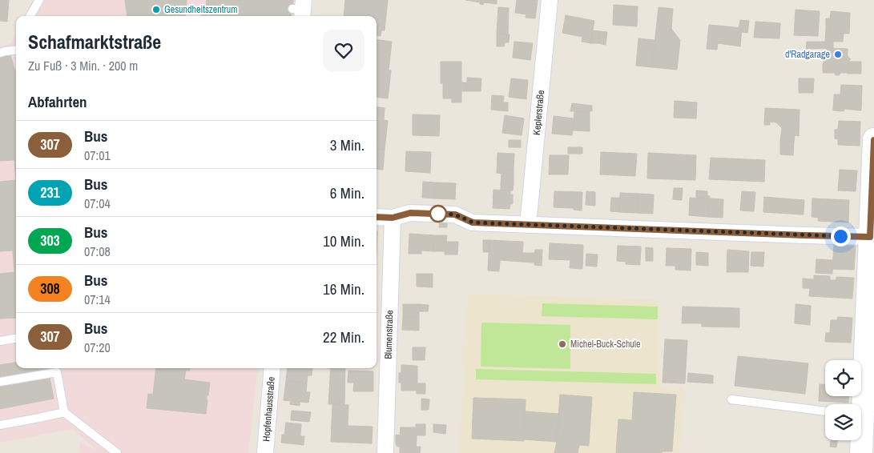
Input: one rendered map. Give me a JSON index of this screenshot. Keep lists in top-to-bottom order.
{
  "streets": {
    "street": ["Keplerstraße", "Blumenstraße", "Hopfenhausstraße"]
  },
  "places": ["Gesundheitszentrum", "d'Radgarage", "Michel-Buck-Schule"],
  "lines": ["bus line 307"],
  "page": {
    "heading": [
      ["Schafmarktstraße", "Zu Fuß · 3 Min. · 200 m"],
      "Abfahrten"
    ],
    "list": [
      {
        "mark": "307",
        "name": "Bus",
        "note": "07:01",
        "value": "3 Min."
      },
      {
        "mark": "231",
        "name": "Bus",
        "note": "07:04",
        "value": "6 Min."
      },
      {
        "mark": "303",
        "name": "Bus",
        "note": "07:08",
        "value": "10 Min."
      },
      {
        "mark": "308",
        "name": "Bus",
        "note": "07:14",
        "value": "16 Min."
      },
      {
        "mark": "307",
        "name": "Bus",
        "note": "07:20",
        "value": "22 Min."
      }
    ]
  }
}
